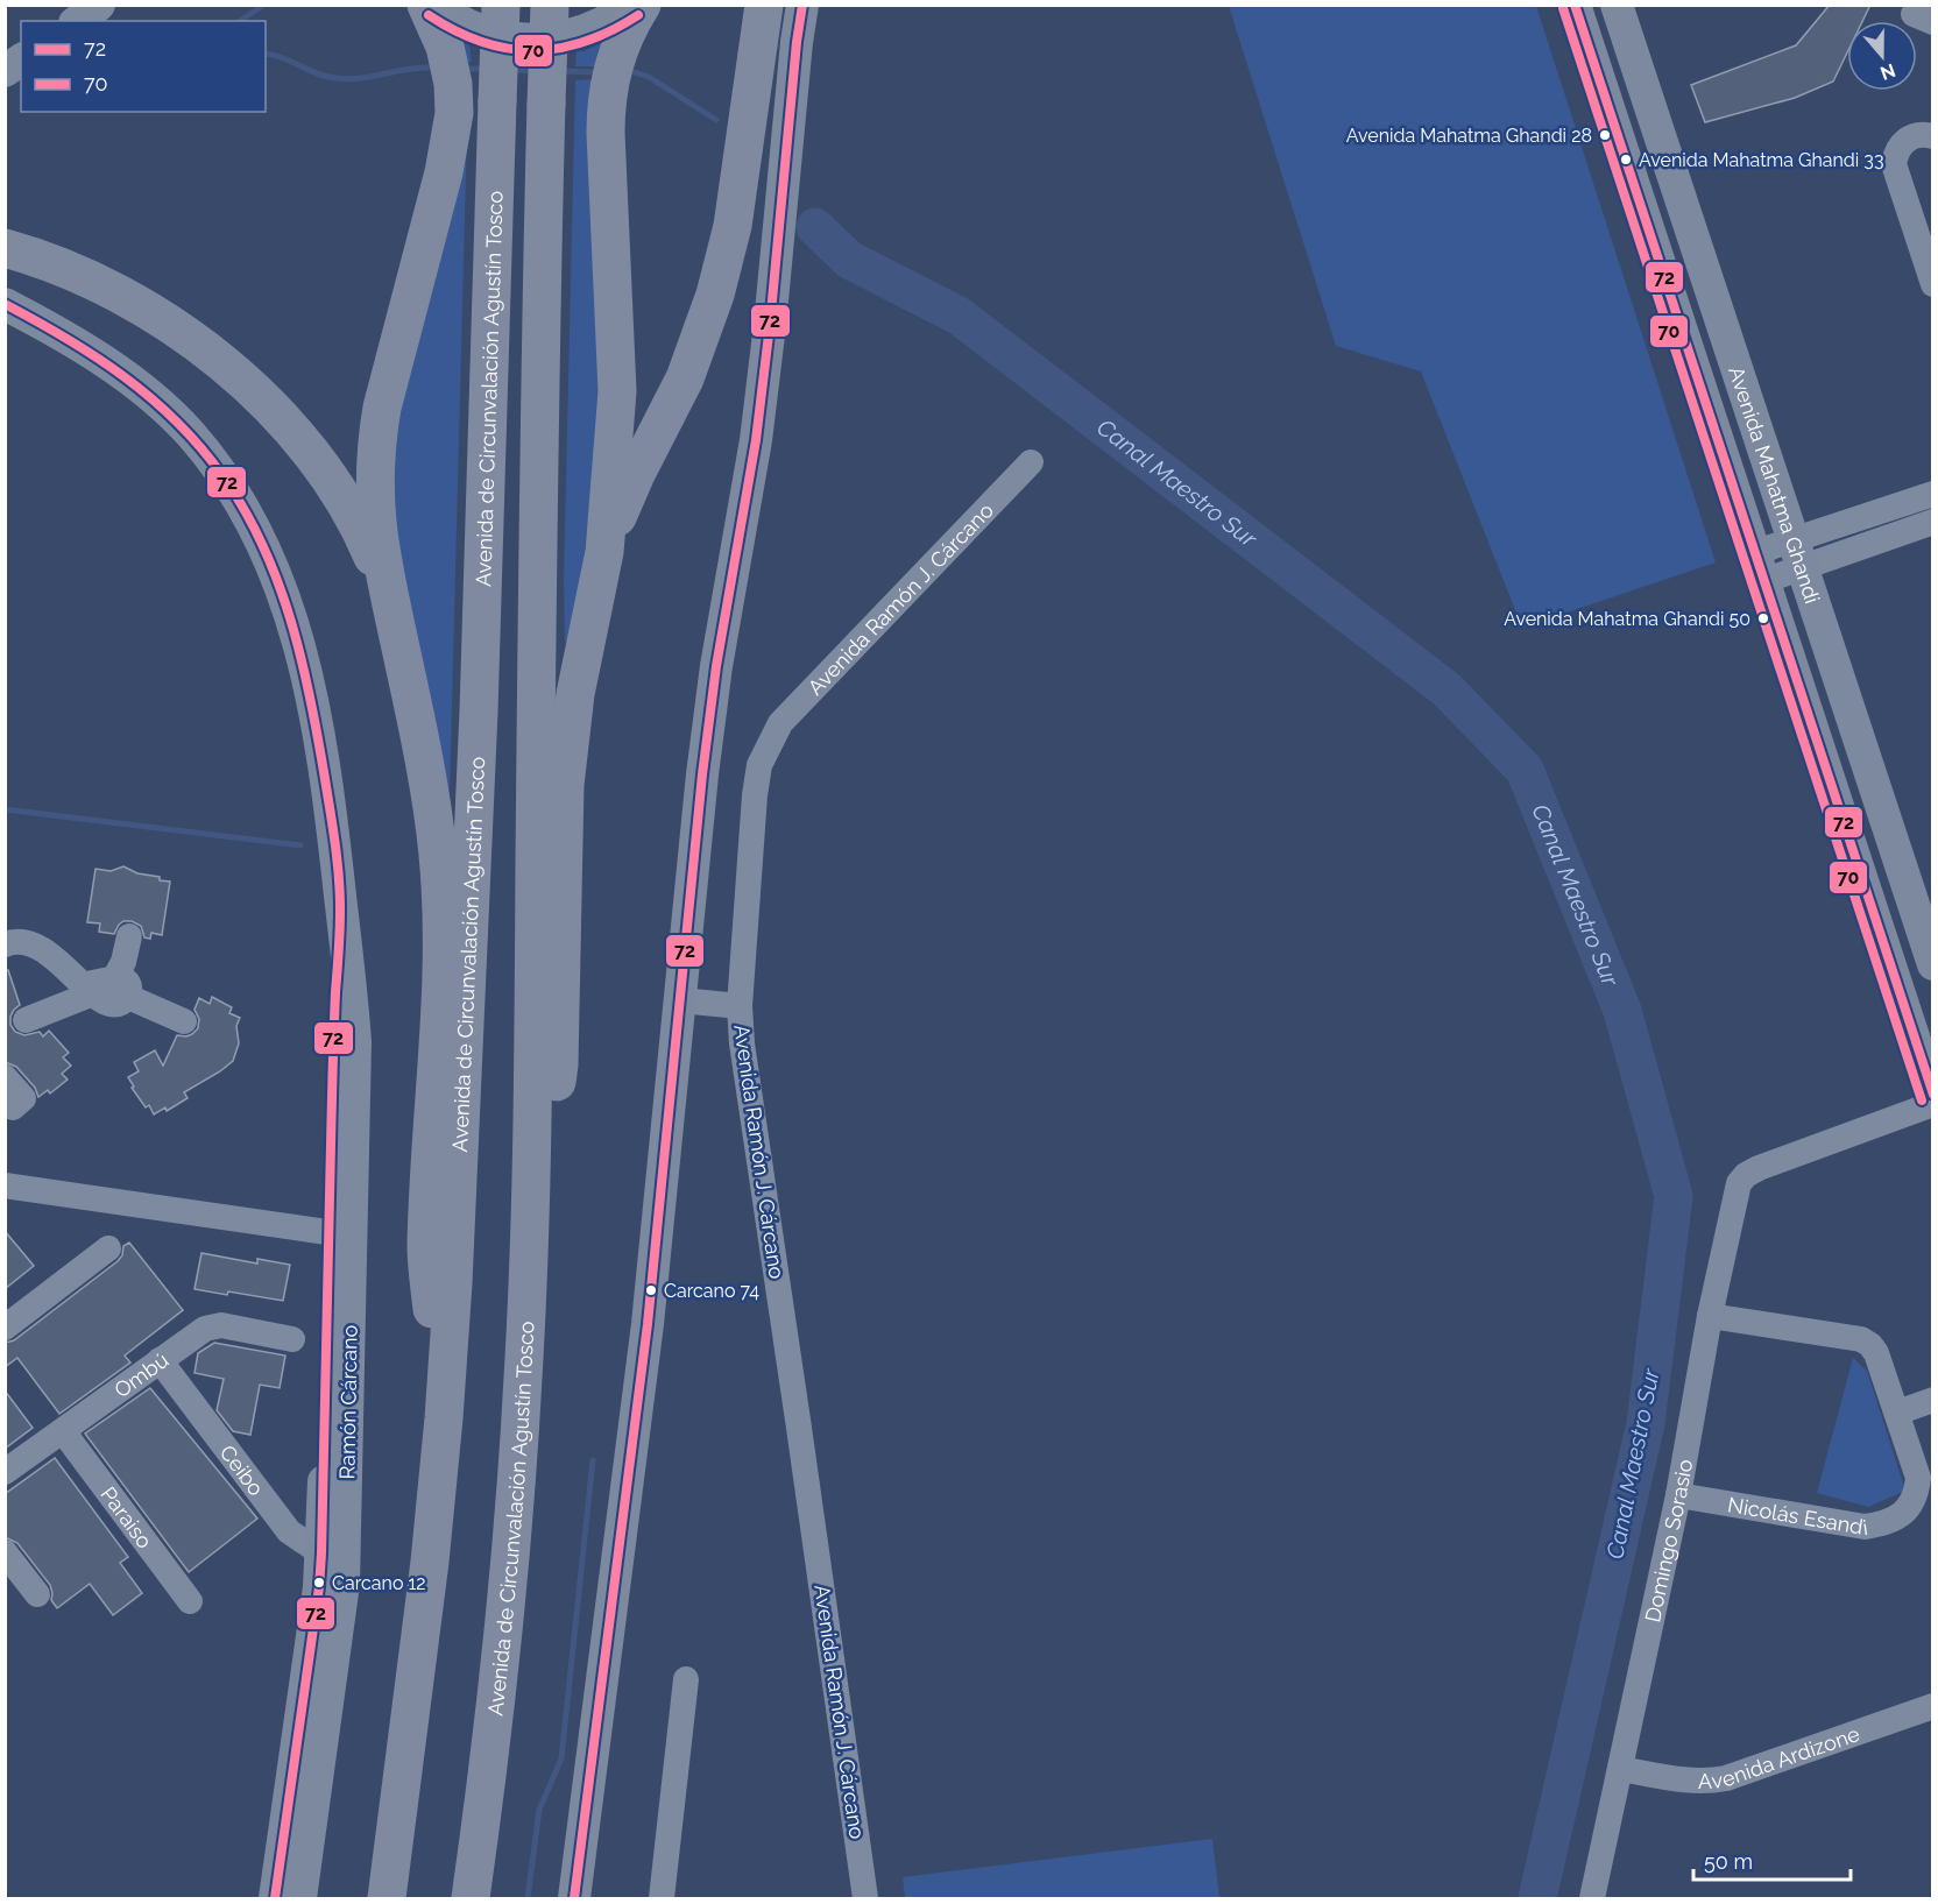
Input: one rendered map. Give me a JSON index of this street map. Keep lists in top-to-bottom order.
{
  "streets": {
    "highway": ["Avenida de Circunvalación Agustín Tosco"],
    "main road": ["Avenida Mahatma Ghandi", "Ramón Cárcano"],
    "street": [
      "Avenida Ramón J. Cárcano",
      "Ombú",
      "Ceibo",
      "Nicolás Esandi",
      "Paraiso",
      "Domingo Sorasio",
      "Avenida Ardizone"
    ]
  },
  "crossings": [
    ["Ombú", "Ceibo"],
    ["Ombú", "Paraiso"],
    ["Ramón Cárcano", "Ceibo"],
    ["Nicolás Esandi", "Domingo Sorasio"],
    ["Domingo Sorasio", "Avenida Ardizone"]
  ],
  "water": ["Canal Maestro Sur"],
  "places": [
    "Avenida Mahatma Ghandi 28",
    "Avenida Mahatma Ghandi 33",
    "Avenida Mahatma Ghandi 50",
    "Carcano 74",
    "Carcano 12"
  ],
  "lines": ["transit line 72", "transit line 70"],
  "legend": ["72", "70"],
  "scale_bar": "50 m",
  "north": "bottom"
}
